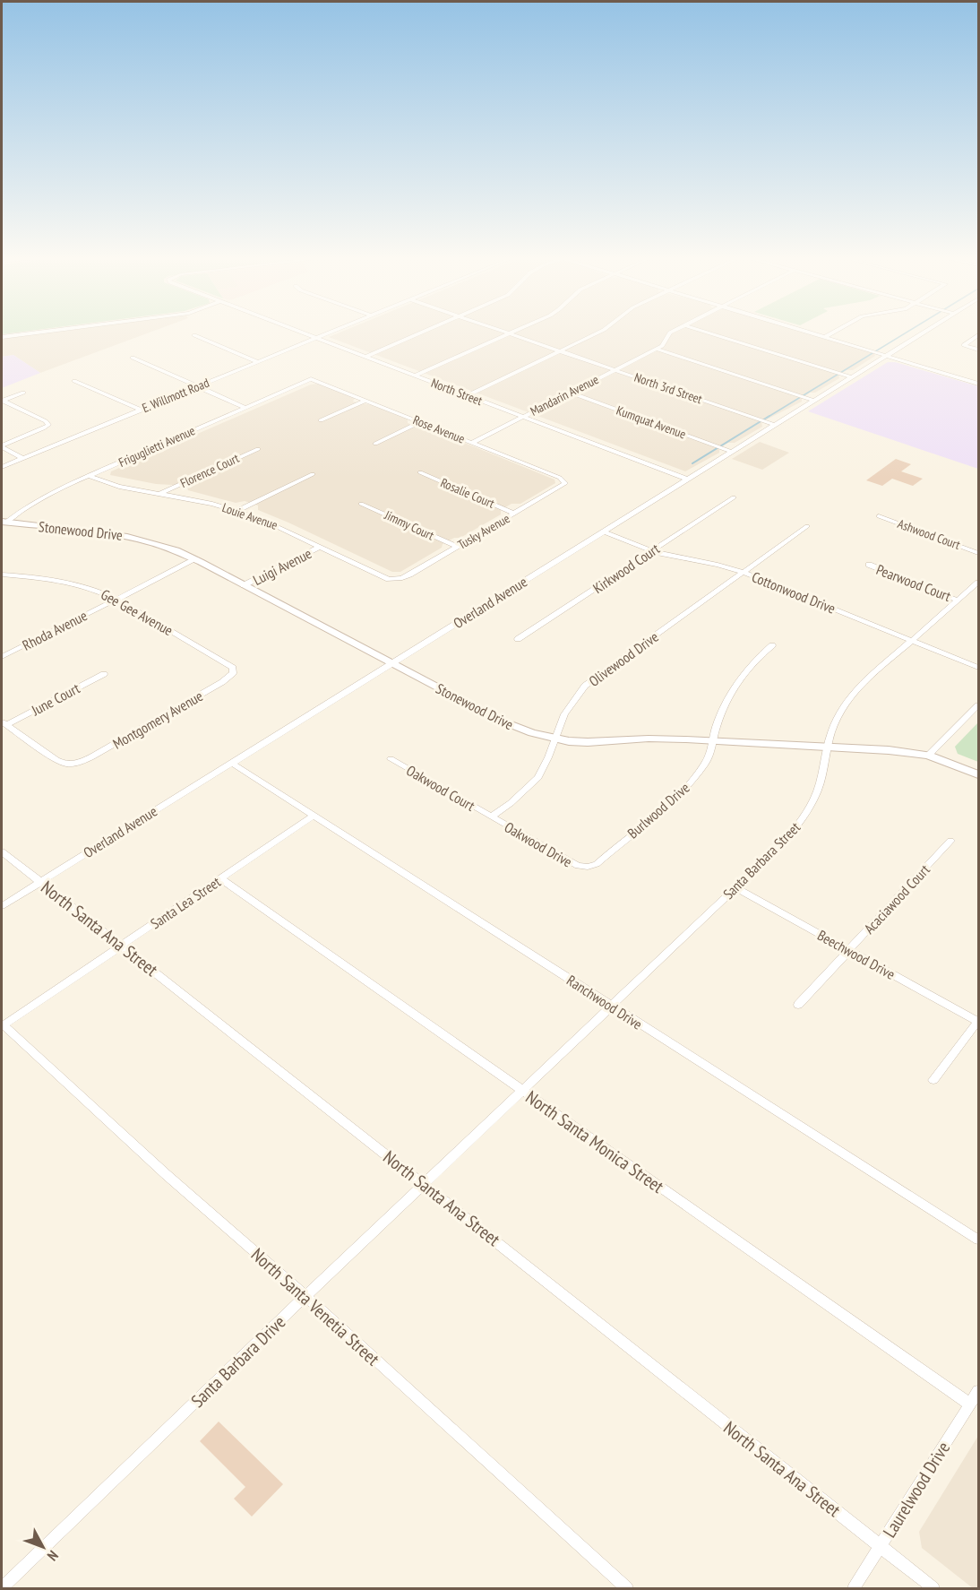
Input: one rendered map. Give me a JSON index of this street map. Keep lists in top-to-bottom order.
{
  "streets": {
    "street": [
      "North 3rd Street",
      "North Street",
      "E. Willmott Road",
      "Mandarin Avenue",
      "Kumquat Avenue",
      "Rose Avenue",
      "Friguglietti Avenue",
      "Florence Court",
      "Rosalie Court",
      "Louie Avenue",
      "Jimmy Court",
      "Stonewood Drive",
      "Tusky Avenue",
      "Ashwood Court",
      "Luigi Avenue",
      "Kirkwood Court",
      "Pearwood Court",
      "Cottonwood Drive",
      "Overland Avenue",
      "Gee Gee Avenue",
      "Rhoda Avenue",
      "Olivewood Drive",
      "June Court",
      "Montgomery Avenue",
      "Oakwood Court",
      "Burlwood Drive",
      "Oakwood Drive",
      "Santa Barbara Street",
      "Acaciawood Court",
      "Santa Lea Street",
      "North Santa Ana Street",
      "Beechwood Drive",
      "Ranchwood Drive",
      "North Santa Monica Street",
      "North Santa Venetia Street",
      "Santa Barbara Drive",
      "Laurelwood Drive"
    ]
  },
  "crossings": [
    ["North 3rd Street", "Mandarin Avenue"],
    ["North 3rd Street", "Overland Avenue"],
    ["North Street", "E. Willmott Road"],
    ["North Street", "Mandarin Avenue"],
    ["North Street", "Overland Avenue"],
    ["Mandarin Avenue", "Kumquat Avenue"],
    ["Mandarin Avenue", "Rose Avenue"],
    ["Kumquat Avenue", "Overland Avenue"],
    ["Rose Avenue", "Friguglietti Avenue"],
    ["Rose Avenue", "Tusky Avenue"],
    ["Friguglietti Avenue", "Louie Avenue"],
    ["Friguglietti Avenue", "Stonewood Drive"],
    ["Florence Court", "Louie Avenue"],
    ["Rosalie Court", "Tusky Avenue"],
    ["Louie Avenue", "Tusky Avenue"],
    ["Louie Avenue", "Luigi Avenue"],
    ["Jimmy Court", "Tusky Avenue"],
    ["Stonewood Drive", "Luigi Avenue"],
    ["Stonewood Drive", "Overland Avenue"],
    ["Stonewood Drive", "Rhoda Avenue"],
    ["Stonewood Drive", "Olivewood Drive"],
    ["Stonewood Drive", "Burlwood Drive"],
    ["Stonewood Drive", "Santa Barbara Street"],
    ["Kirkwood Court", "Cottonwood Drive"],
    ["Pearwood Court", "Santa Barbara Street"],
    ["Cottonwood Drive", "Overland Avenue"],
    ["Cottonwood Drive", "Olivewood Drive"],
    ["Cottonwood Drive", "Santa Barbara Street"],
    ["Overland Avenue", "North Santa Ana Street"],
    ["Overland Avenue", "Ranchwood Drive"],
    ["Gee Gee Avenue", "Rhoda Avenue"],
    ["Gee Gee Avenue", "Montgomery Avenue"],
    ["Olivewood Drive", "Oakwood Court"],
    ["Olivewood Drive", "Oakwood Drive"],
    ["June Court", "Montgomery Avenue"],
    ["Oakwood Court", "Oakwood Drive"],
    ["Burlwood Drive", "Oakwood Drive"],
    ["Santa Barbara Street", "Beechwood Drive"],
    ["Santa Barbara Street", "Ranchwood Drive"],
    ["Santa Barbara Street", "North Santa Monica Street"],
    ["Santa Barbara Street", "Santa Barbara Drive"],
    ["Acaciawood Court", "Beechwood Drive"],
    ["Santa Lea Street", "North Santa Ana Street"],
    ["Santa Lea Street", "Ranchwood Drive"],
    ["Santa Lea Street", "North Santa Monica Street"],
    ["Santa Lea Street", "North Santa Venetia Street"],
    ["North Santa Ana Street", "Santa Barbara Drive"],
    ["North Santa Ana Street", "Laurelwood Drive"],
    ["North Santa Monica Street", "Santa Barbara Drive"],
    ["North Santa Monica Street", "Laurelwood Drive"],
    ["North Santa Venetia Street", "Santa Barbara Drive"]
  ],
  "north": "bottom right"
}
